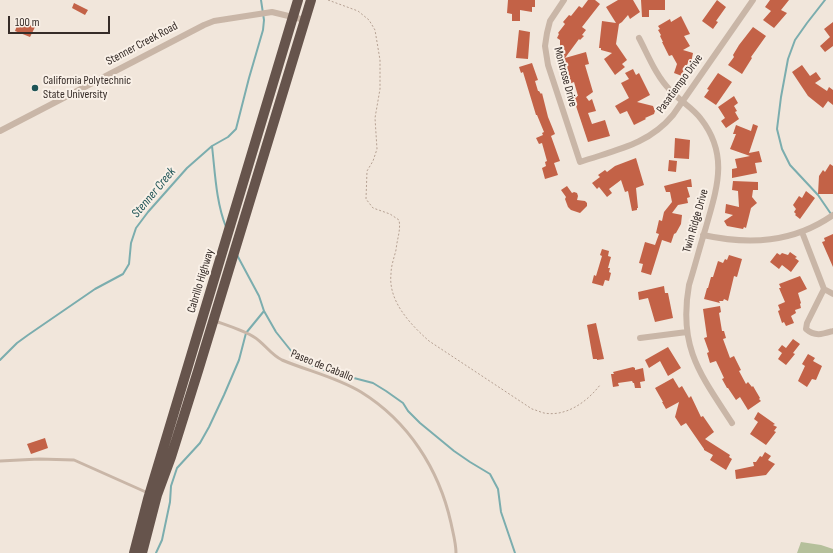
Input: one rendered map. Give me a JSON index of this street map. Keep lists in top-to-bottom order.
{
  "streets": {
    "highway": ["Cabrillo Highway"],
    "street": [
      "Stenner Creek Road",
      "Montrose Drive",
      "Pasatiempo Drive",
      "Twin Ridge Drive"
    ],
    "lane": ["Paseo de Caballo"]
  },
  "crossings": [
    ["Stenner Creek Road", "Cabrillo Highway"],
    ["Montrose Drive", "Pasatiempo Drive"],
    ["Pasatiempo Drive", "Twin Ridge Drive"],
    ["Cabrillo Highway", "Paseo de Caballo"]
  ],
  "water": ["Stenner Creek"],
  "places": ["California Polytechnic State University"],
  "scale_bar": "100 m"
}
